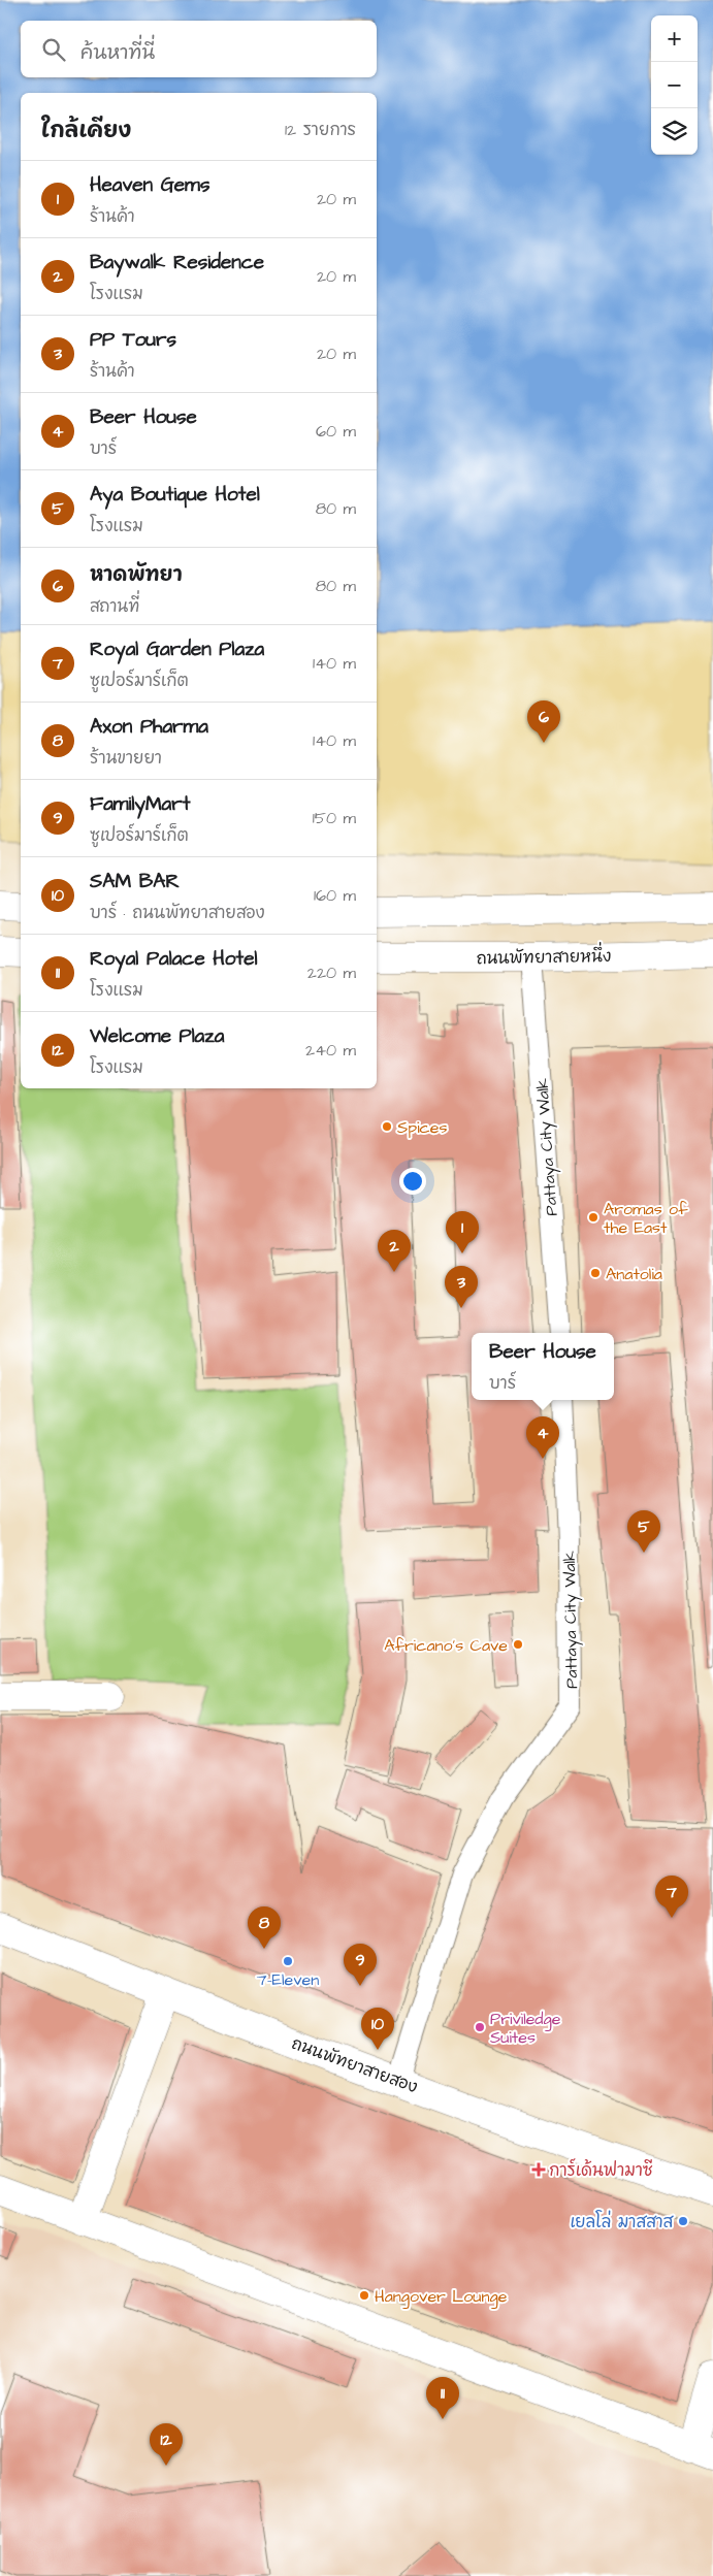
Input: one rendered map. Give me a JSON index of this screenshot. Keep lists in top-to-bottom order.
{
  "streets": {
    "street": ["ถนนพัทยาสายหนึ่ง", "ถนนพัทยาสายสอง"],
    "lane": ["Pattaya City Walk"]
  },
  "crossings": [
    ["ถนนพัทยาสายหนึ่ง", "Pattaya City Walk"],
    ["Pattaya City Walk", "ถนนพัทยาสายสอง"]
  ],
  "places": {
    "other": [
      "Spices",
      "Aromas of the East",
      "Anatolia",
      "Africano's Cave",
      "7-Eleven",
      "Priviledge Suites",
      "เยลโล่ มาสสาส",
      "Hangover Lounge"
    ],
    "health": ["การ์เด้นฟามาซี"]
  },
  "page": {
    "map_buttons": ["+", "−"],
    "search": "ค้นหาที่นี่",
    "heading": ["ใกล้เคียง", "12 รายการ"],
    "list": [
      {
        "mark": "1",
        "name": "Heaven Gems",
        "note": "ร้านค้า",
        "value": "20 m"
      },
      {
        "mark": "2",
        "name": "Baywalk Residence",
        "note": "โรงแรม",
        "value": "20 m"
      },
      {
        "mark": "3",
        "name": "PP Tours",
        "note": "ร้านค้า",
        "value": "20 m"
      },
      {
        "mark": "4",
        "name": "Beer House",
        "note": "บาร์",
        "value": "60 m"
      },
      {
        "mark": "5",
        "name": "Aya Boutique Hotel",
        "note": "โรงแรม",
        "value": "80 m"
      },
      {
        "mark": "6",
        "name": "หาดพัทยา",
        "note": "สถานที่",
        "value": "80 m"
      },
      {
        "mark": "7",
        "name": "Royal Garden Plaza",
        "note": "ซูเปอร์มาร์เก็ต",
        "value": "140 m"
      },
      {
        "mark": "8",
        "name": "Axon Pharma",
        "note": "ร้านขายยา",
        "value": "140 m"
      },
      {
        "mark": "9",
        "name": "FamilyMart",
        "note": "ซูเปอร์มาร์เก็ต",
        "value": "150 m"
      },
      {
        "mark": "10",
        "name": "SAM BAR",
        "note": "บาร์ · ถนนพัทยาสายสอง",
        "value": "160 m"
      },
      {
        "mark": "11",
        "name": "Royal Palace Hotel",
        "note": "โรงแรม",
        "value": "220 m"
      },
      {
        "mark": "12",
        "name": "Welcome Plaza",
        "note": "โรงแรม",
        "value": "240 m"
      }
    ],
    "pins": [
      "6",
      "1",
      "2",
      "3",
      "4",
      "5",
      "7",
      "8",
      "9",
      "10",
      "11",
      "12"
    ],
    "popup": ["Beer House", "บาร์"]
  }
}
